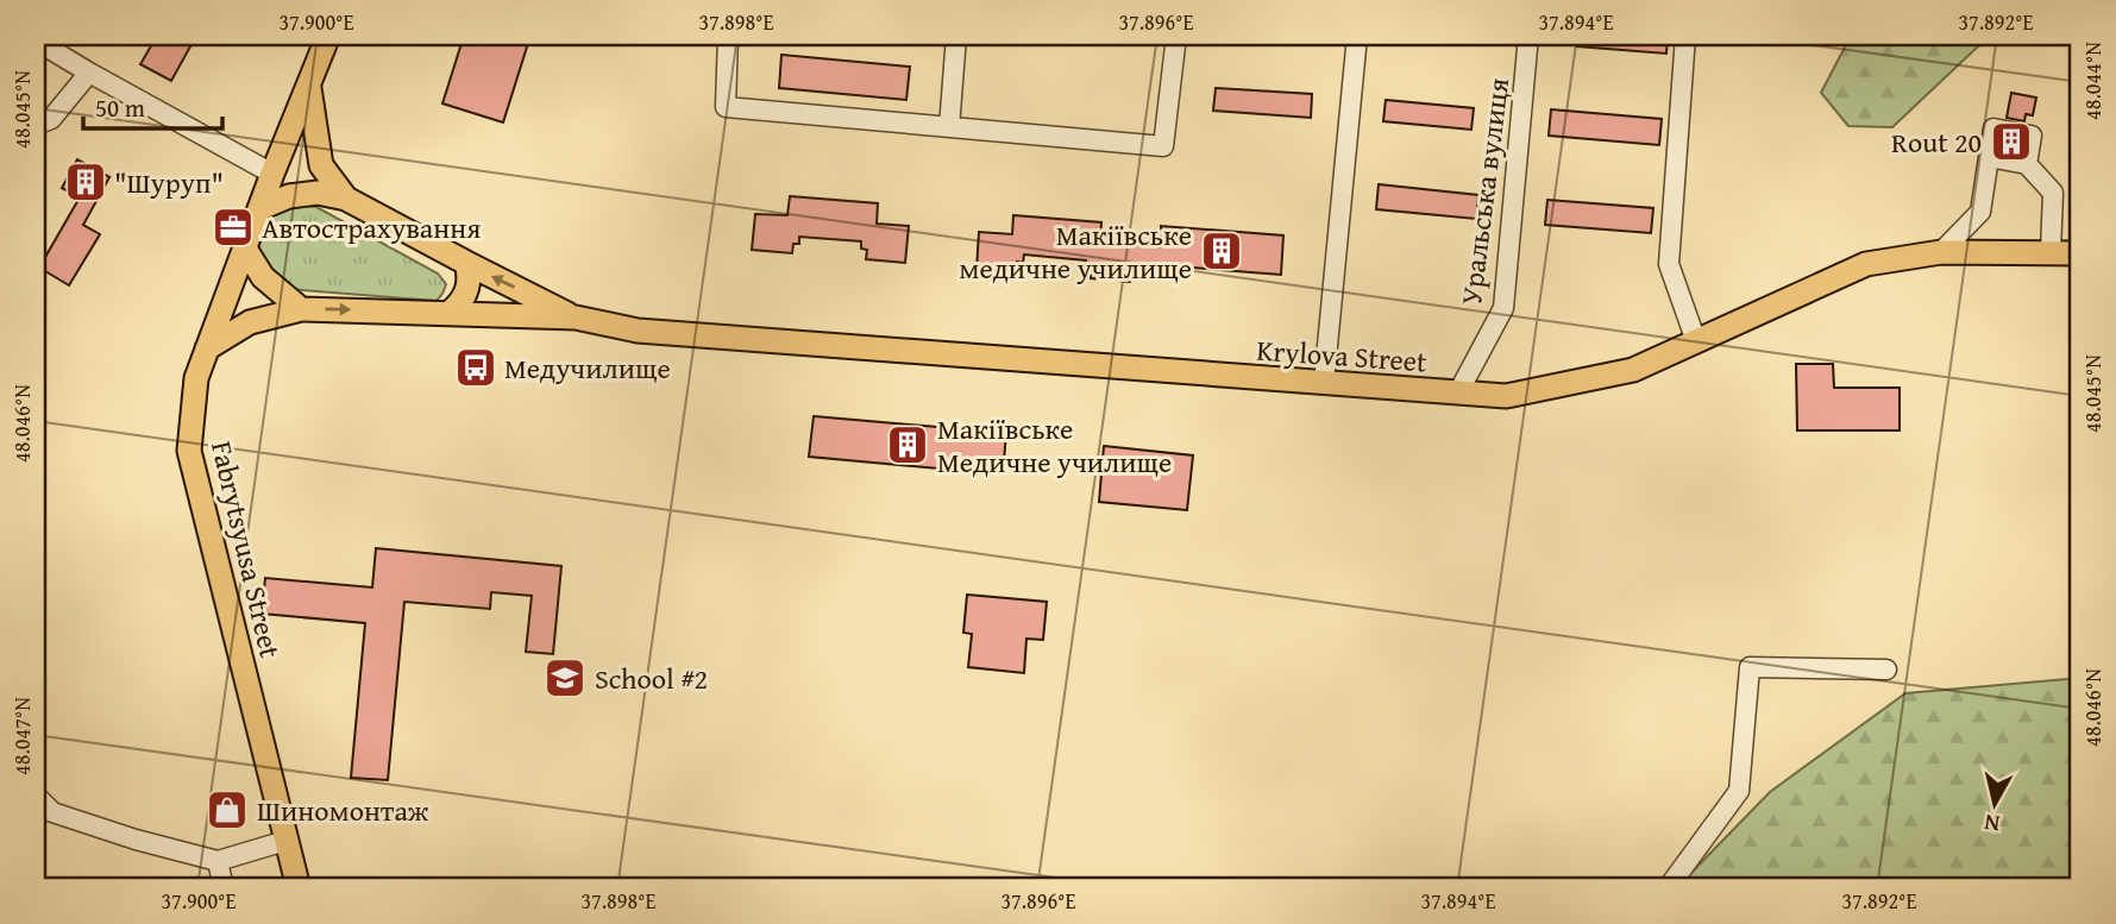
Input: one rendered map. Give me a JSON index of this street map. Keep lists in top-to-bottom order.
{
  "streets": {
    "main road": ["Krylova Street", "Fabrytsyusa Street"],
    "street": ["Уральська вулиця"]
  },
  "crossings": [
    ["Уральська вулиця", "Krylova Street"]
  ],
  "places": {
    "building": [
      "Rout 20",
      "\"Шуруп\"",
      "Макіївське медичне училище",
      "Макіївське Медичне училище"
    ],
    "office": ["Автострахування"],
    "bus stop": ["Медучилище"],
    "school or university": ["School #2"],
    "shop": ["Шиномонтаж"]
  },
  "scale_bar": "50 m",
  "north": "bottom",
  "coordinates": [
    "37.900°E",
    "37.898°E",
    "37.896°E",
    "37.894°E",
    "37.892°E",
    "48.044°N",
    "48.045°N",
    "48.046°N",
    "48.047°N"
  ]
}
